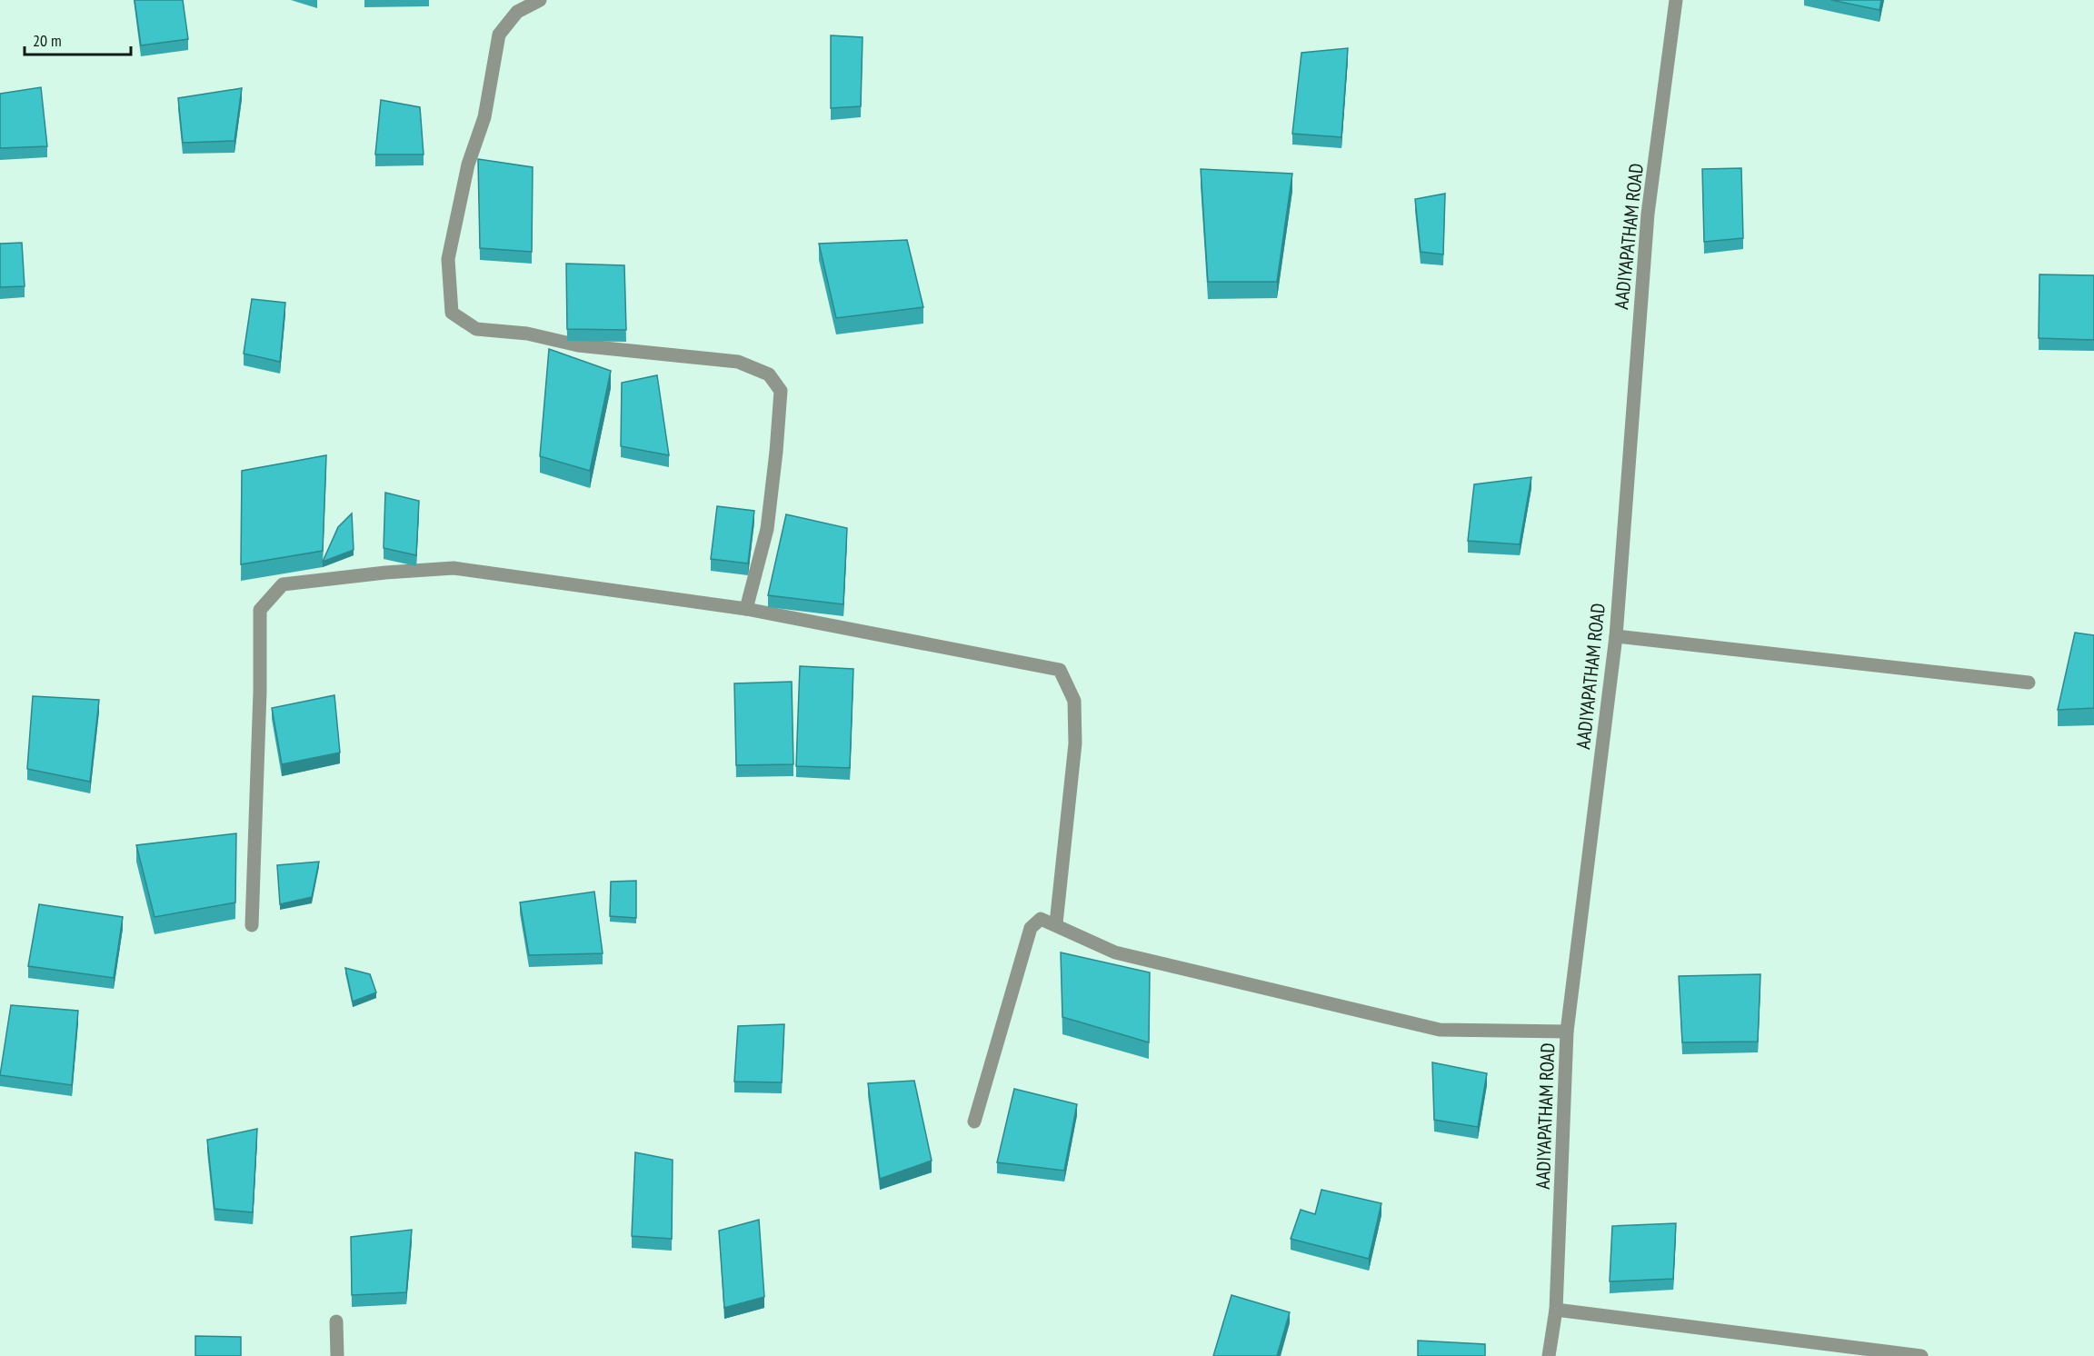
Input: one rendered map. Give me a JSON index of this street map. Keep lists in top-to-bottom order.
{
  "streets": {
    "street": ["AADIYAPATHAM ROAD"]
  },
  "scale_bar": "20 m"
}
